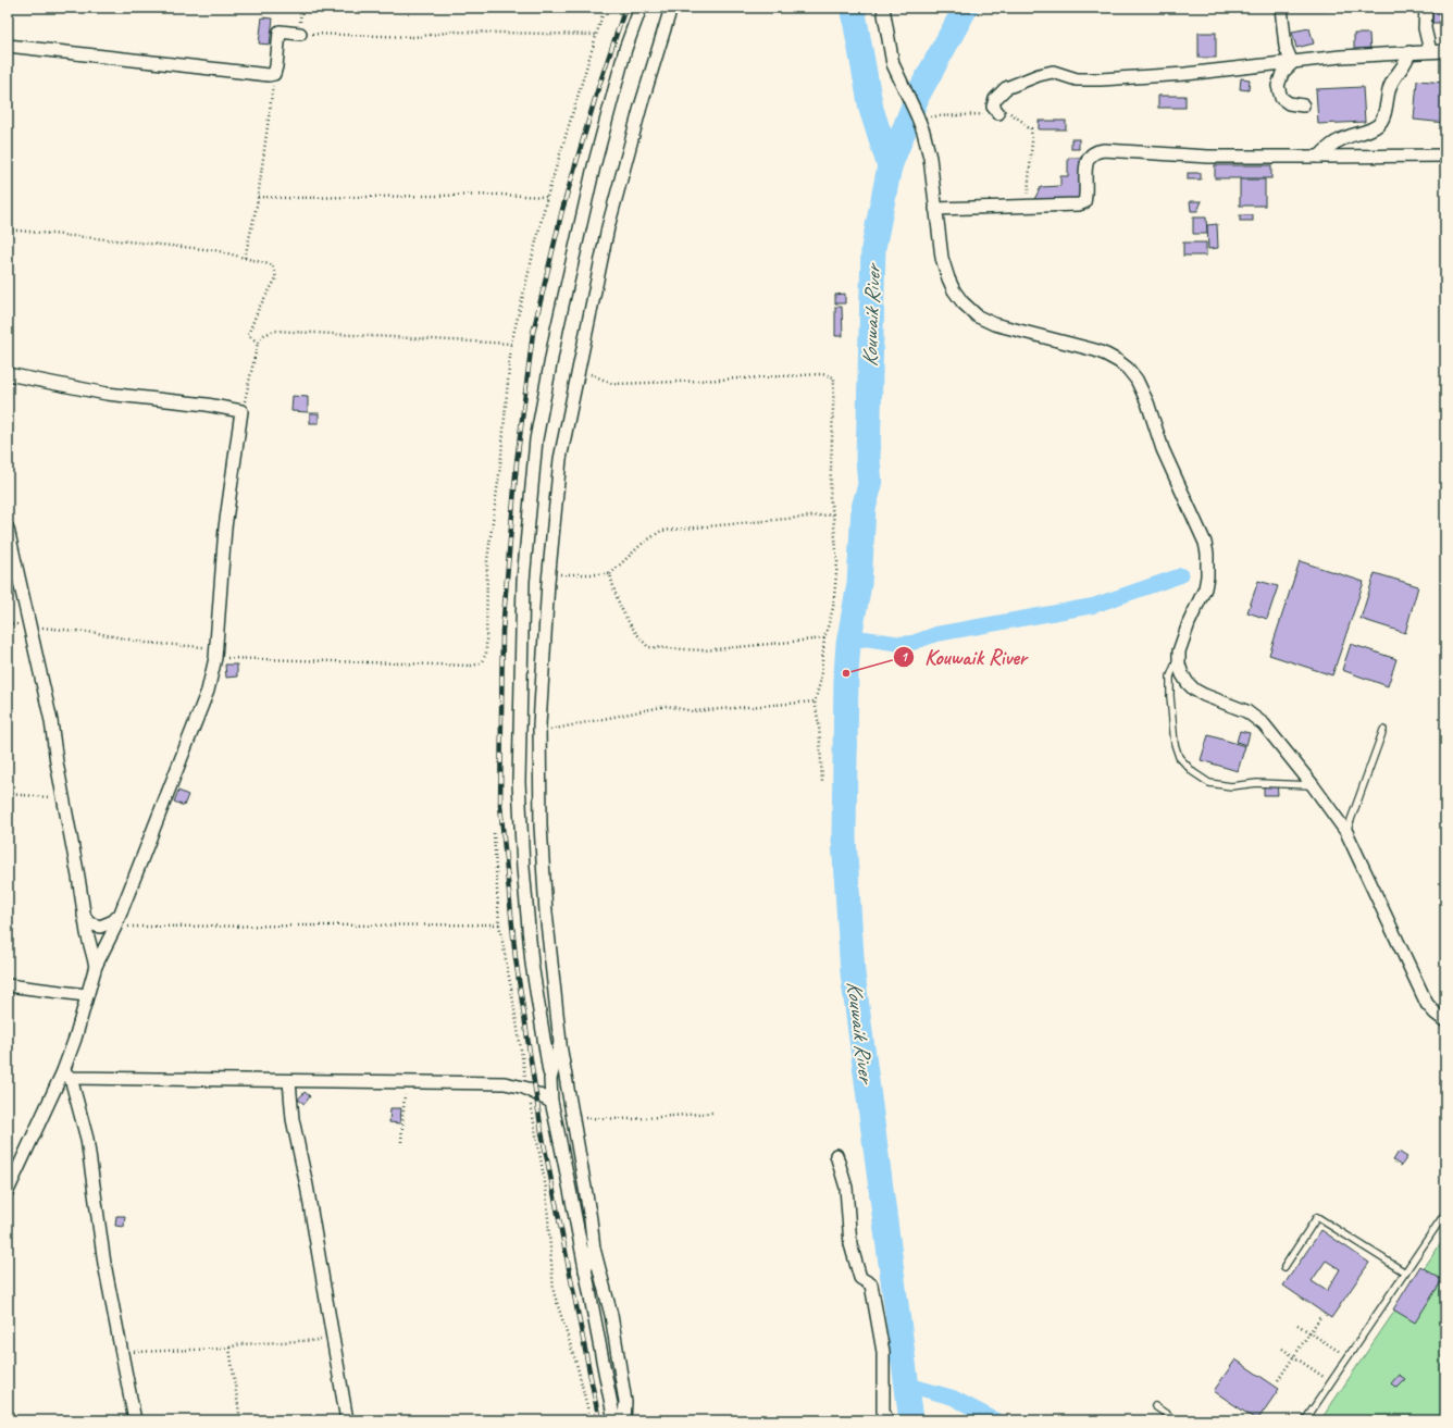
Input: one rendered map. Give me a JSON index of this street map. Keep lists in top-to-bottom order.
{
  "water": ["Kouwaik River"],
  "places": ["Kouwaik River"]
}
